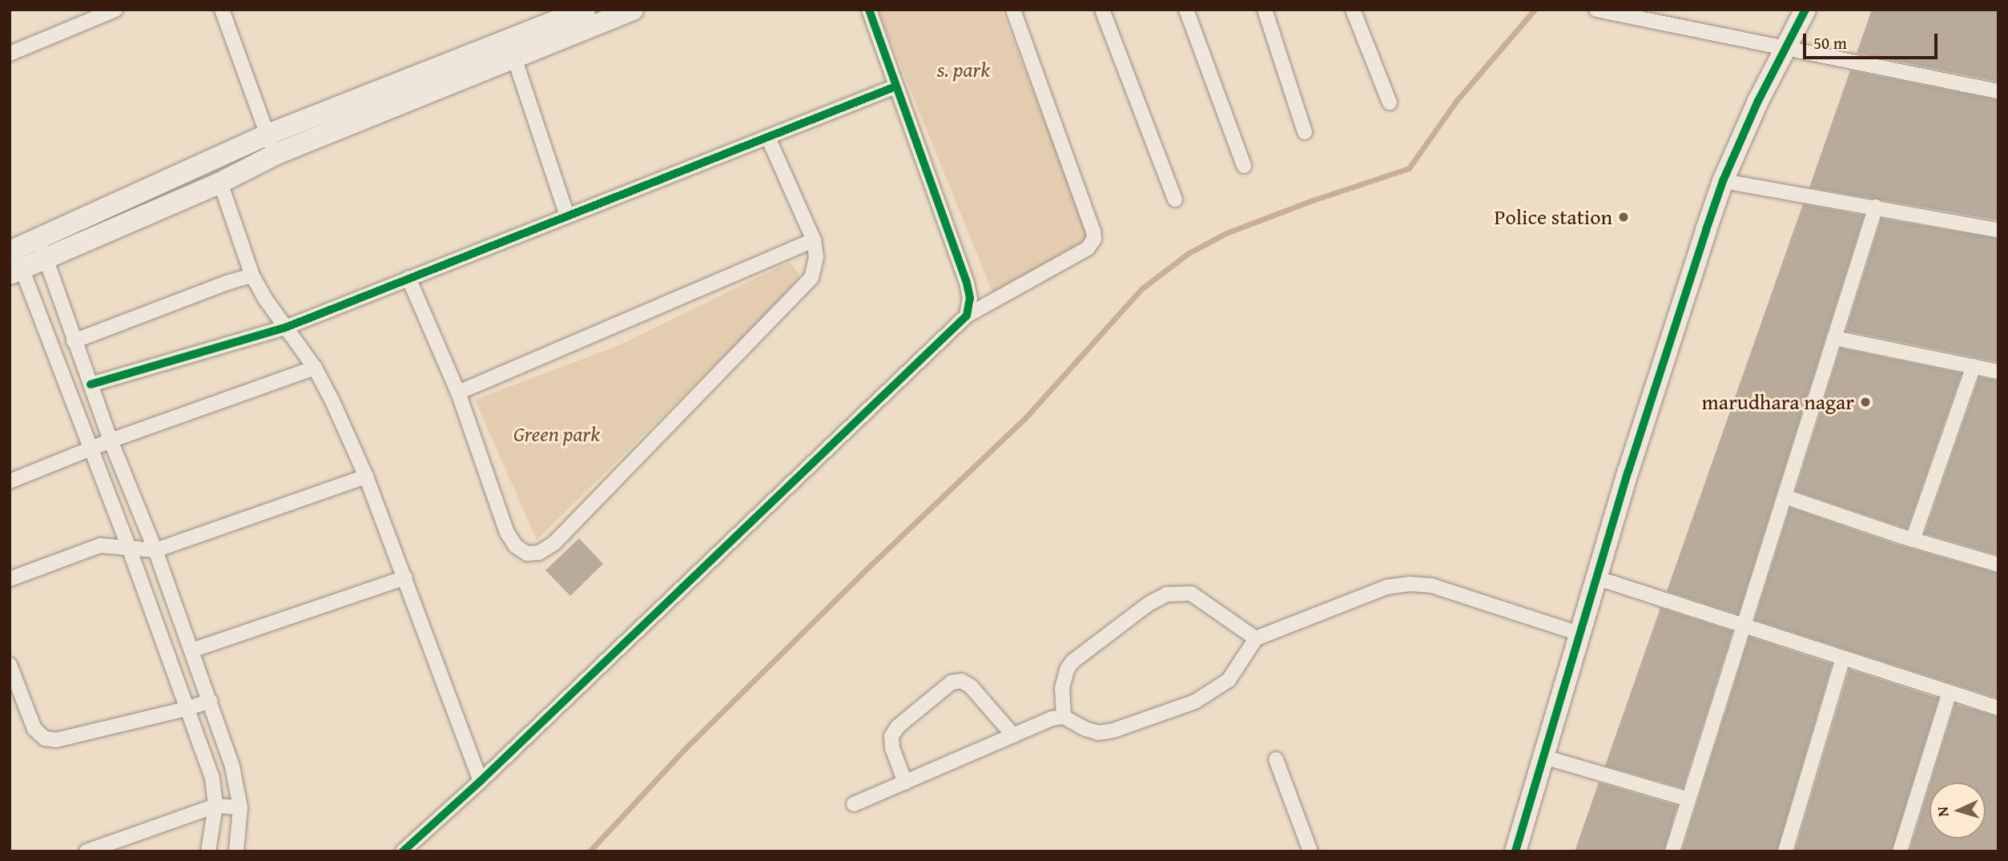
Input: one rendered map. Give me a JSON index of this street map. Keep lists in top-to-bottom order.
{
  "parks": ["s. park", "Green park"],
  "places": ["Police station", "marudhara nagar"],
  "scale_bar": "50 m",
  "north": "left"
}
